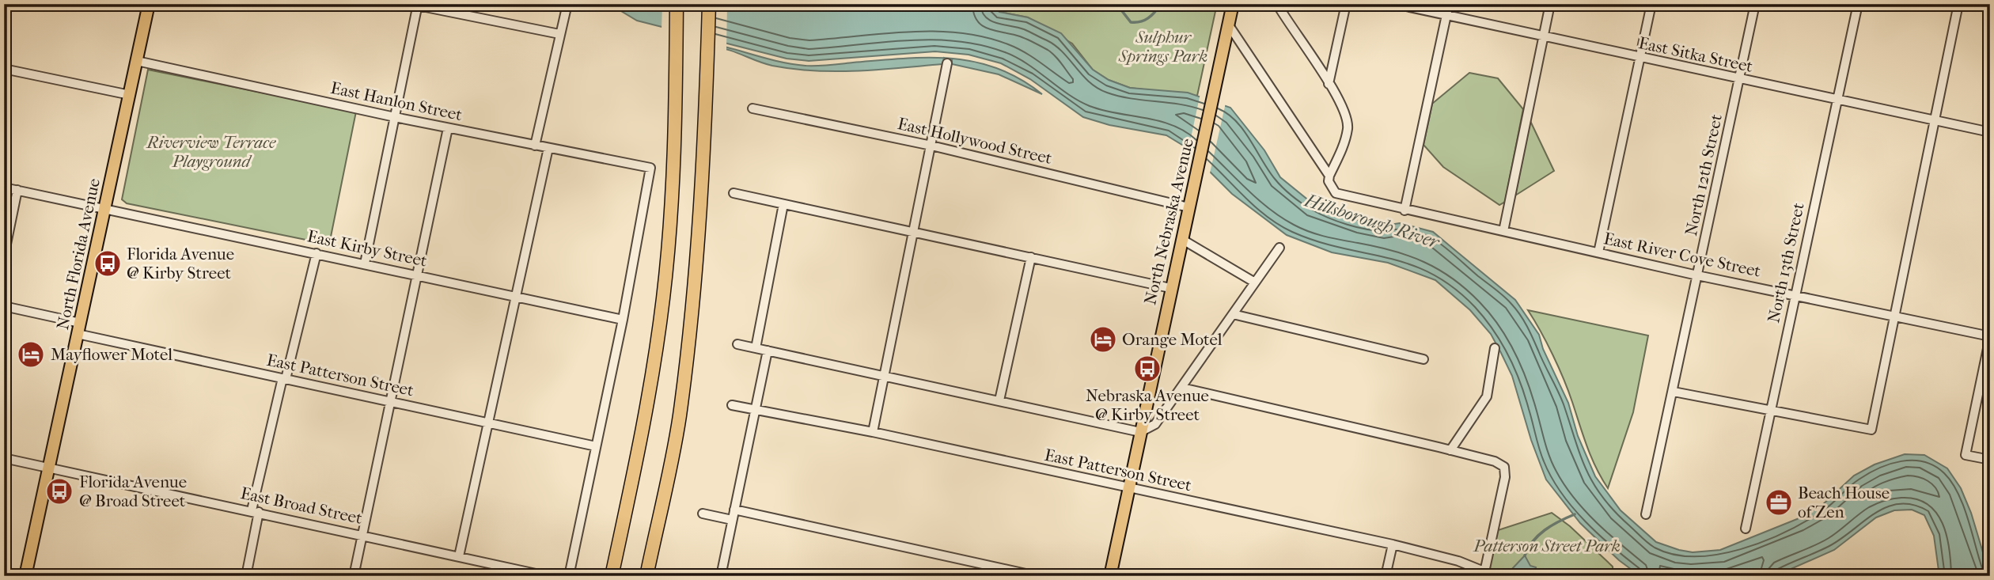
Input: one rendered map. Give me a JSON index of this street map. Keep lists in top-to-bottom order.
{
  "streets": {
    "main road": ["North Nebraska Avenue", "North Florida Avenue"],
    "street": [
      "East Sitka Street",
      "East Hanlon Street",
      "East Hollywood Street",
      "North 12th Street",
      "East Kirby Street",
      "East River Cove Street",
      "North 13th Street",
      "East Patterson Street",
      "East Broad Street"
    ]
  },
  "crossings": [
    ["East Sitka Street", "North 12th Street"],
    ["East Sitka Street", "North 13th Street"],
    ["East Hanlon Street", "East Kirby Street"],
    ["East Hanlon Street", "North Florida Avenue"],
    ["East Hollywood Street", "North Nebraska Avenue"],
    ["North 12th Street", "East River Cove Street"],
    ["North Nebraska Avenue", "East Patterson Street"],
    ["East Kirby Street", "North Florida Avenue"],
    ["North Florida Avenue", "East Patterson Street"],
    ["North Florida Avenue", "East Broad Street"],
    ["East River Cove Street", "North 13th Street"]
  ],
  "water": ["Hillsborough River"],
  "parks": ["Sulphur Springs Park", "Riverview Terrace Playground", "Patterson Street Park"],
  "places": {
    "bus stop": ["Florida Avenue @ Kirby Street", "Nebraska Avenue @ Kirby Street", "Florida Avenue @ Broad Street"],
    "hotel": ["Orange Motel", "Mayflower Motel"],
    "office": ["Beach House of Zen"]
  }
}
